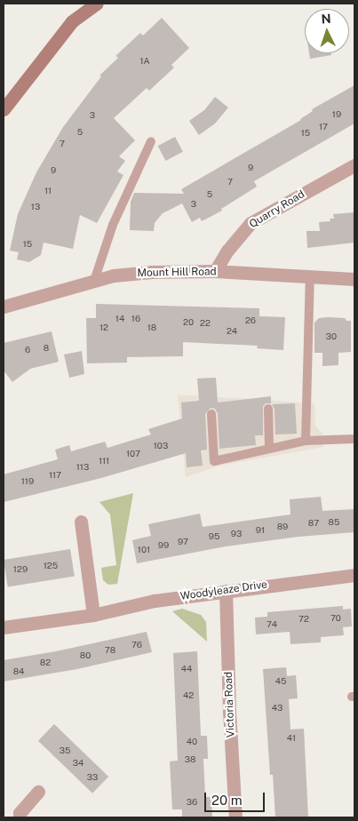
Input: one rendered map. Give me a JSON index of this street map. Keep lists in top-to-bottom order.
{
  "streets": {
    "street": [
      "Quarry Road",
      "Mount Hill Road",
      "Woodyleaze Drive",
      "Victoria Road"
    ]
  },
  "crossings": [
    ["Quarry Road", "Mount Hill Road"],
    ["Woodyleaze Drive", "Victoria Road"]
  ],
  "house_numbers": [
    "1A",
    "19",
    "3",
    "17",
    "5",
    "15",
    "7",
    "9",
    "9",
    "7",
    "11",
    "5",
    "3",
    "13",
    "15",
    "14",
    "16",
    "26",
    "20",
    "22",
    "12",
    "18",
    "24",
    "30",
    "8",
    "6",
    "103",
    "107",
    "111",
    "113",
    "117",
    "119",
    "85",
    "87",
    "89",
    "91",
    "93",
    "95",
    "97",
    "99",
    "101",
    "125",
    "129",
    "70",
    "72",
    "74",
    "76",
    "78",
    "80",
    "82",
    "44",
    "84",
    "45",
    "42",
    "43",
    "41",
    "40",
    "35",
    "38",
    "34",
    "33",
    "36"
  ],
  "scale_bar": "20 m",
  "north": "top"
}
